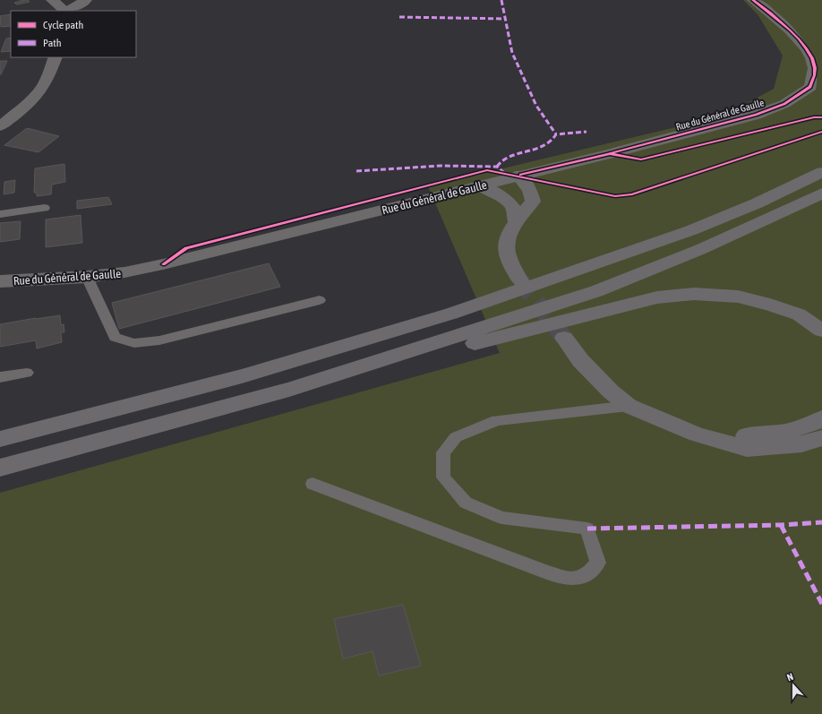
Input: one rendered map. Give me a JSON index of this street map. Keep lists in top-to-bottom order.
{
  "streets": {
    "street": ["Rue du Général de Gaulle"]
  },
  "legend": ["Cycle path", "Path"],
  "north": "top"
}
